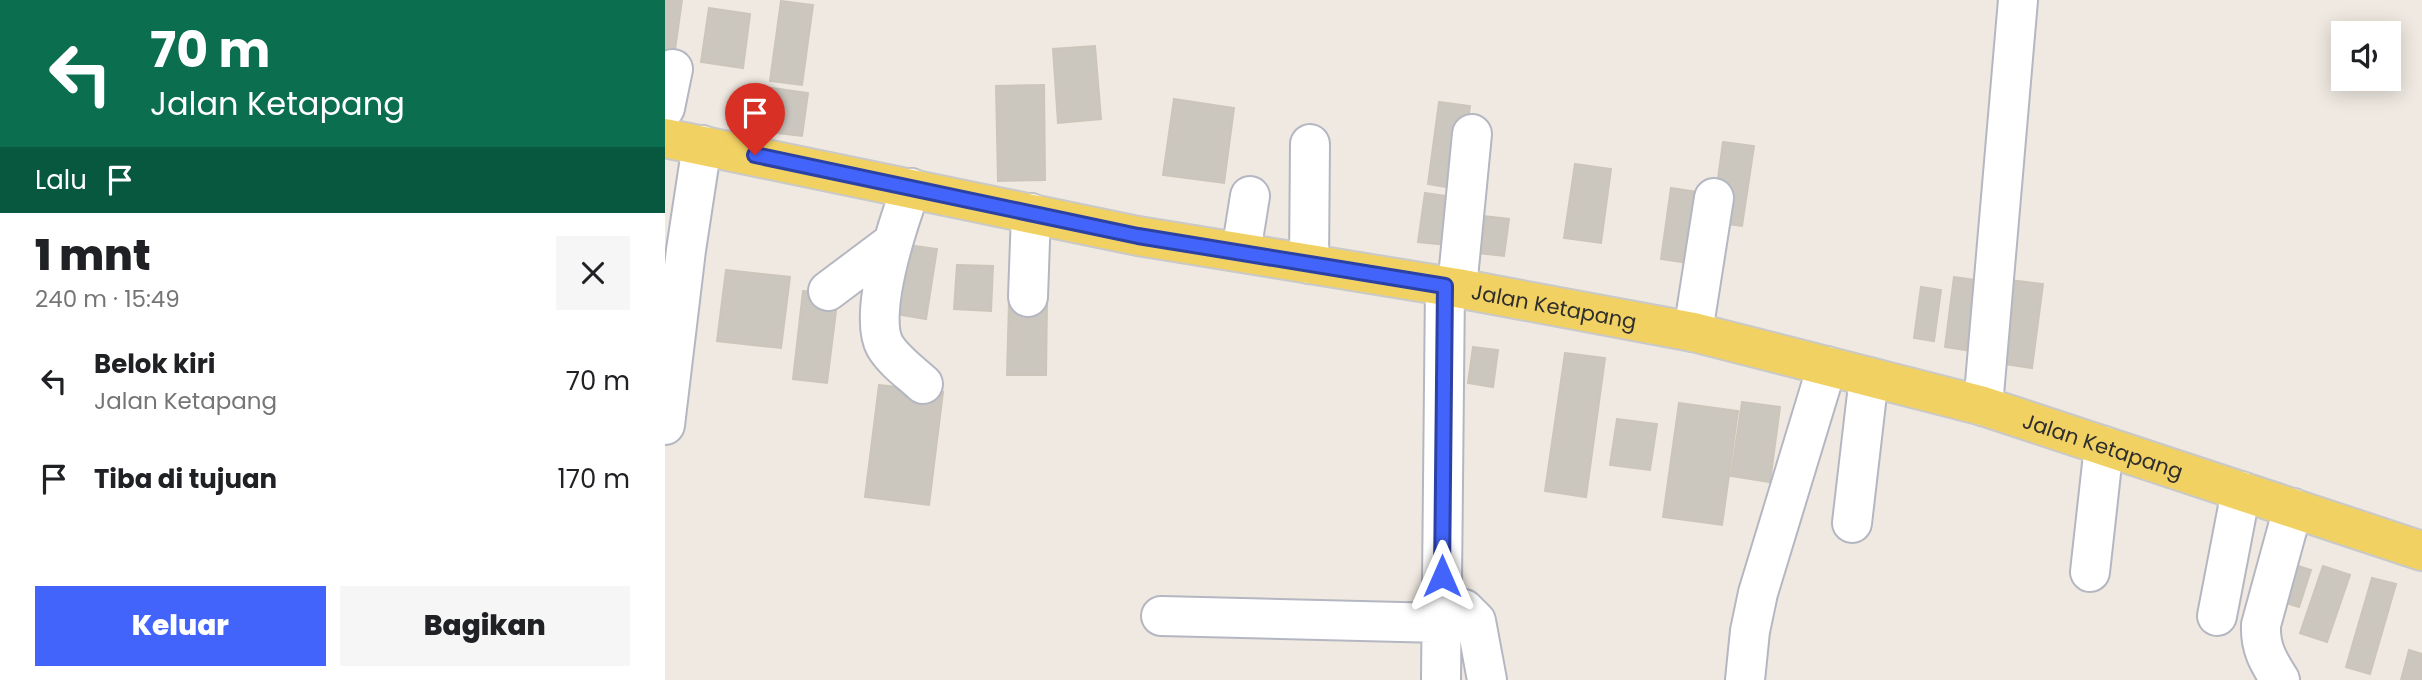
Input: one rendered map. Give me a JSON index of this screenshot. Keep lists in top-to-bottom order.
{
  "streets": {
    "main road": ["Jalan Ketapang"]
  },
  "page": {
    "turn": ["70 m", "Jalan Ketapang"],
    "then": "Lalu",
    "heading": ["1 mnt", "240 m · 15:49"],
    "list": [
      {
        "name": "Belok kiri",
        "note": "Jalan Ketapang",
        "value": "70 m"
      },
      {
        "name": "Tiba di tujuan",
        "value": "170 m"
      }
    ],
    "buttons": ["Keluar", "Bagikan"]
  }
}
